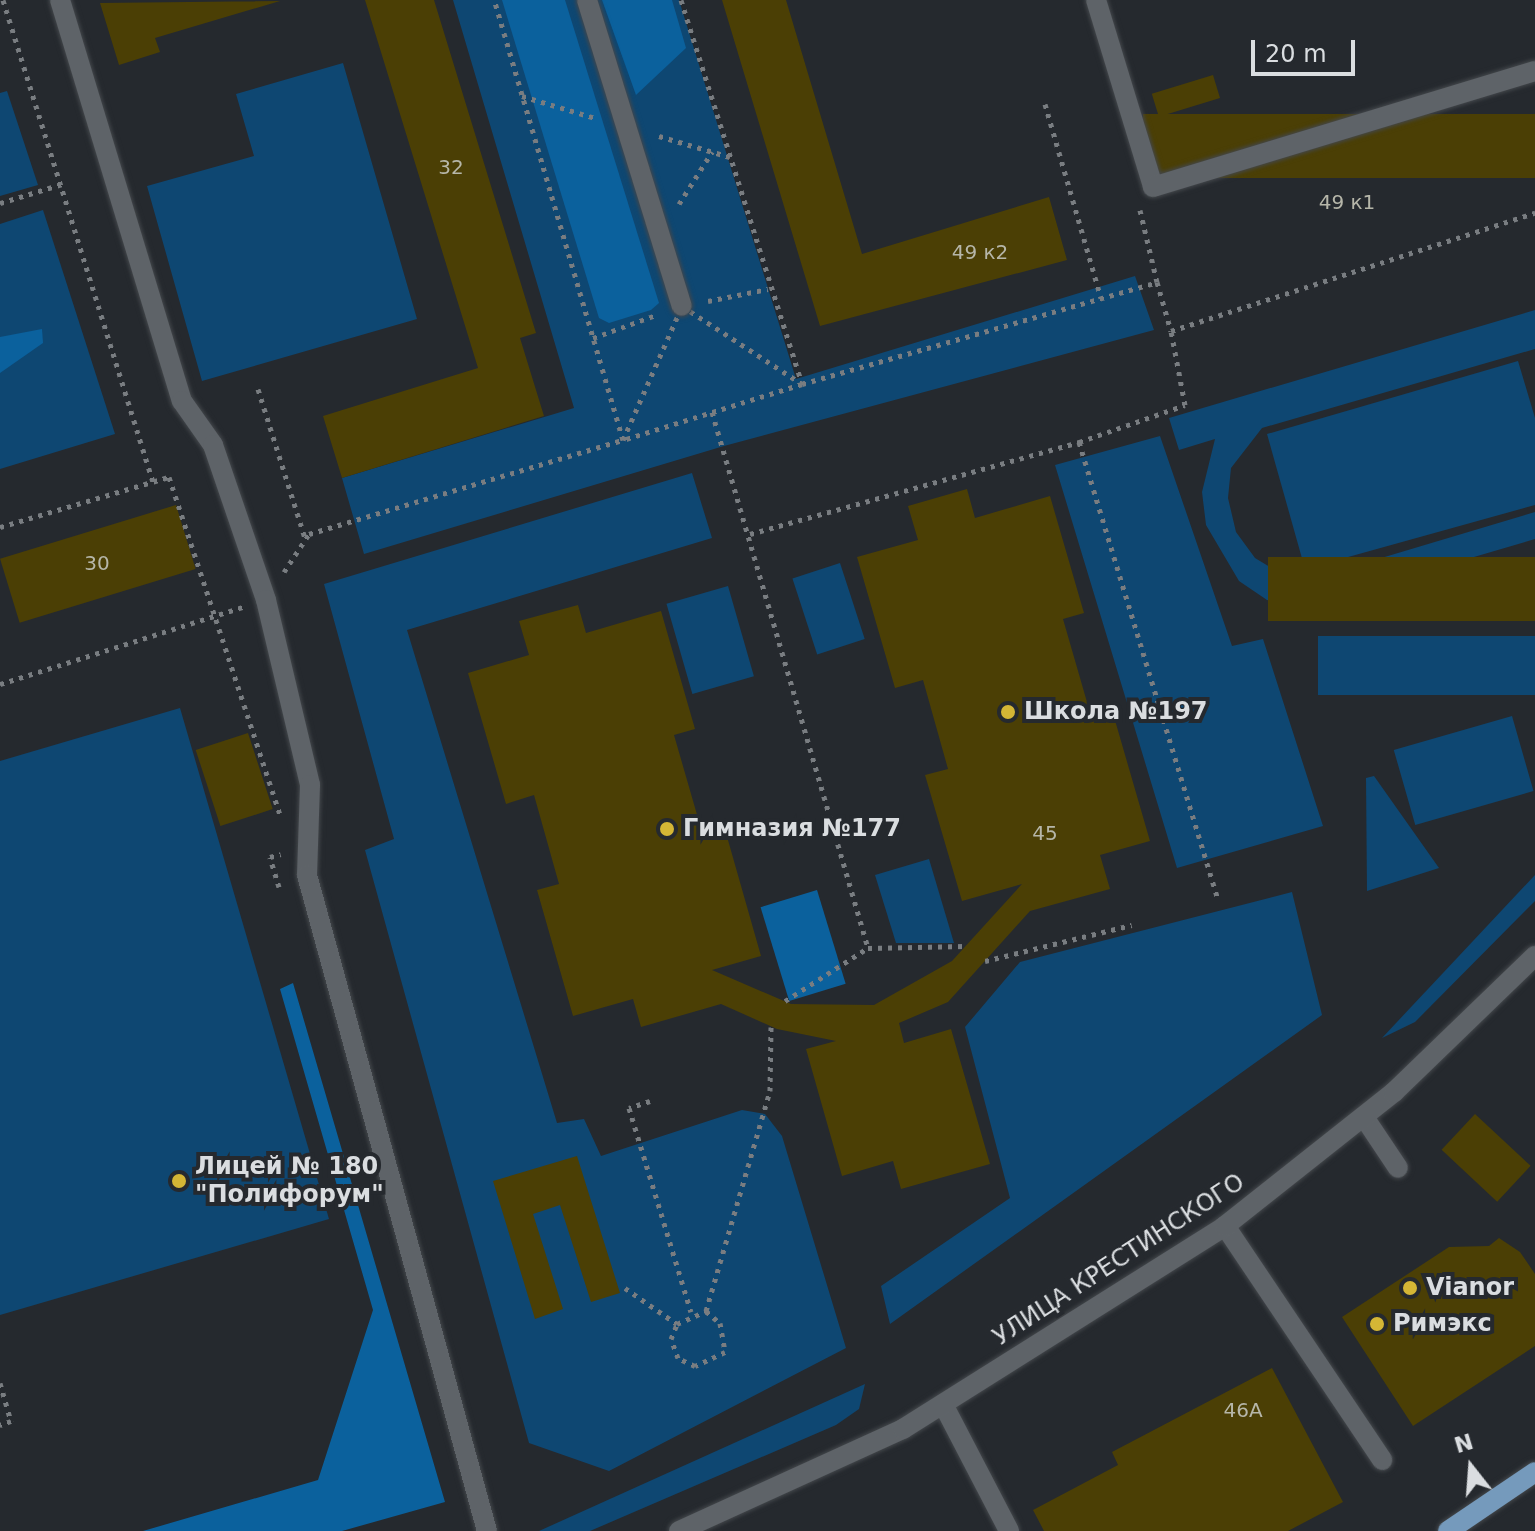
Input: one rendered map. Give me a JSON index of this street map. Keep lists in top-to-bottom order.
{
  "streets": {
    "street": ["УЛИЦА КРЕСТИНСКОГО"]
  },
  "places": [
    "Школа №197",
    "Гимназия №177",
    "Лицей № 180 \"Полифорум\"",
    "Vianor",
    "Римэкс"
  ],
  "house_numbers": [
    "32",
    "49 к1",
    "49 к2",
    "30",
    "45",
    "46А"
  ],
  "scale_bar": "20 m",
  "north": "top"
}
